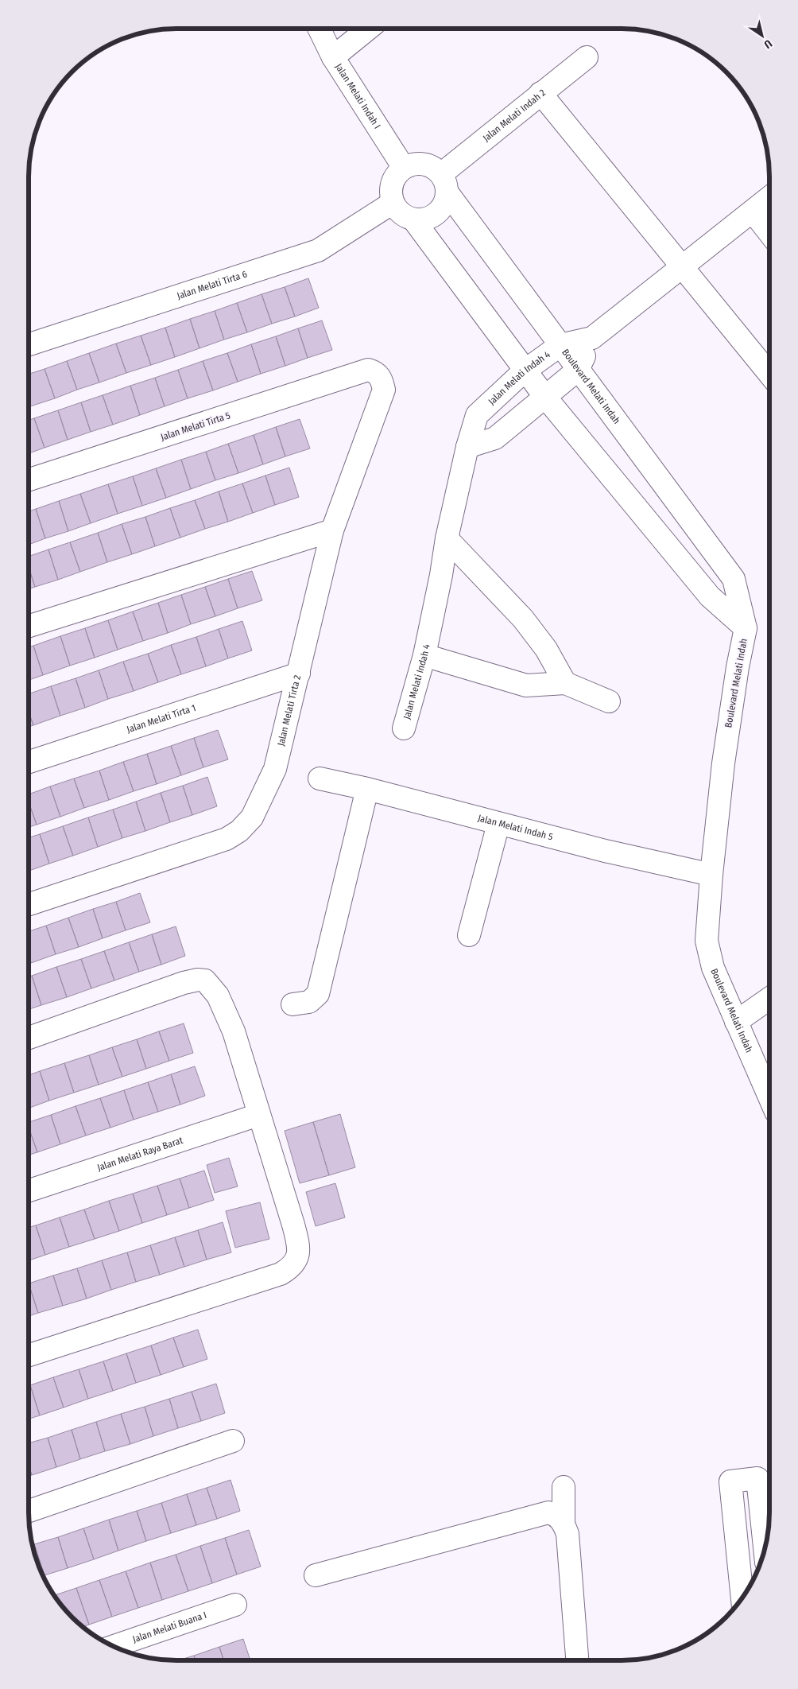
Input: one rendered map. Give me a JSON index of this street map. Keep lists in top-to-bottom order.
{
  "streets": {
    "street": [
      "Jalan Melati Indah I",
      "Jalan Melati Indah 2",
      "Jalan Melati Tirta 6",
      "Jalan Melati Indah 4",
      "Boulevard Melati Indah",
      "Jalan Melati Tirta 5",
      "Jalan Melati Tirta 2",
      "Jalan Melati Tirta 1",
      "Jalan Melati Indah 5",
      "Jalan Melati Raya Barat",
      "Jalan Melati Buana I"
    ]
  },
  "crossings": [
    ["Jalan Melati Indah I", "Jalan Melati Indah 2"],
    ["Jalan Melati Indah I", "Jalan Melati Tirta 6"],
    ["Jalan Melati Indah I", "Boulevard Melati Indah"],
    ["Jalan Melati Indah 2", "Jalan Melati Tirta 6"],
    ["Jalan Melati Indah 2", "Boulevard Melati Indah"],
    ["Jalan Melati Tirta 6", "Boulevard Melati Indah"],
    ["Jalan Melati Indah 4", "Boulevard Melati Indah"],
    ["Boulevard Melati Indah", "Jalan Melati Indah 5"],
    ["Jalan Melati Tirta 5", "Jalan Melati Tirta 2"],
    ["Jalan Melati Tirta 2", "Jalan Melati Tirta 1"]
  ],
  "north": "bottom right"
}
